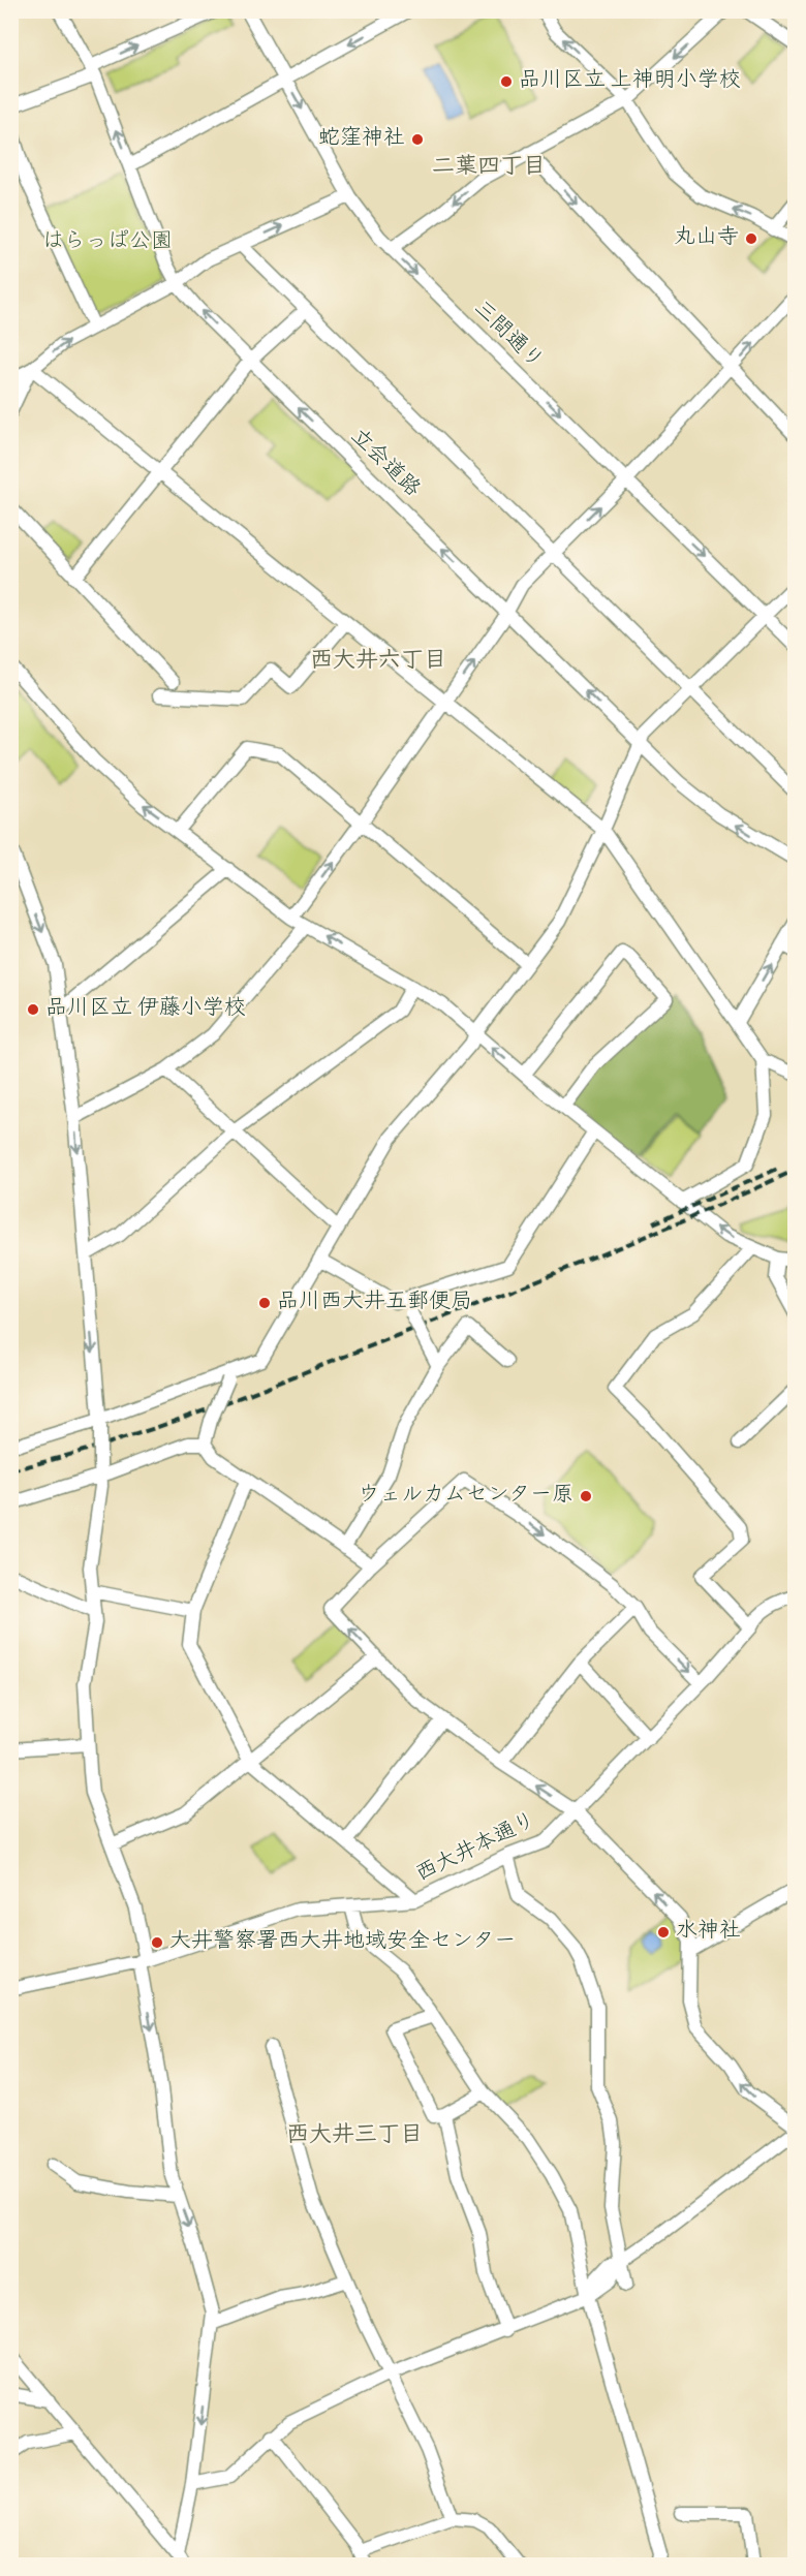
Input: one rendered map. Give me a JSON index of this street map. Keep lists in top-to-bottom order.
{
  "streets": {
    "street": ["三間通り", "立会道路", "西大井本通り"]
  },
  "districts": ["二葉四丁目", "西大井六丁目", "西大井三丁目"],
  "parks": ["はらっぱ公園"],
  "places": [
    "品川区立 上神明小学校",
    "蛇窪神社",
    "丸山寺",
    "品川区立 伊藤小学校",
    "品川西大井五郵便局",
    "ウェルカムセンター原",
    "水神社",
    "大井警察署西大井地域安全センター"
  ]
}
